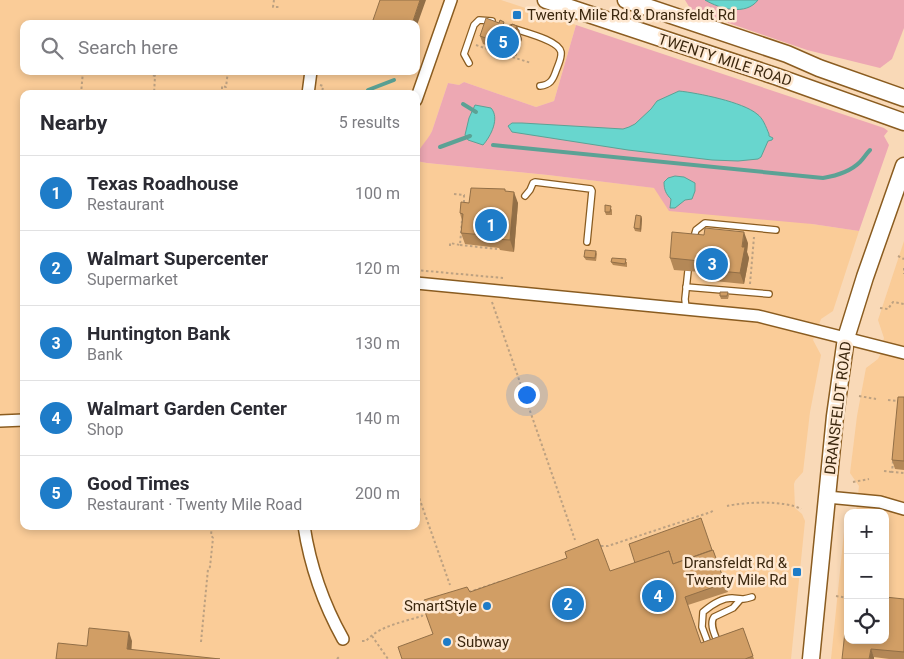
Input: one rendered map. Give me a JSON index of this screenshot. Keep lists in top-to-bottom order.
{
  "streets": {
    "main road": ["TWENTY MILE ROAD", "DRANSFELDT ROAD"]
  },
  "places": {
    "transit": ["Twenty Mile Rd & Dransfeldt Rd", "Dransfeldt Rd & Twenty Mile Rd"],
    "other": ["SmartStyle", "Subway"]
  },
  "page": {
    "search": "Search here",
    "pins": [
      "5",
      "1",
      "3",
      "4",
      "2"
    ],
    "heading": ["Nearby", "5 results"],
    "list": [
      {
        "mark": "1",
        "name": "Texas Roadhouse",
        "note": "Restaurant",
        "value": "100 m"
      },
      {
        "mark": "2",
        "name": "Walmart Supercenter",
        "note": "Supermarket",
        "value": "120 m"
      },
      {
        "mark": "3",
        "name": "Huntington Bank",
        "note": "Bank",
        "value": "130 m"
      },
      {
        "mark": "4",
        "name": "Walmart Garden Center",
        "note": "Shop",
        "value": "140 m"
      },
      {
        "mark": "5",
        "name": "Good Times",
        "note": "Restaurant · Twenty Mile Road",
        "value": "200 m"
      }
    ],
    "map_buttons": ["+", "−"]
  }
}
